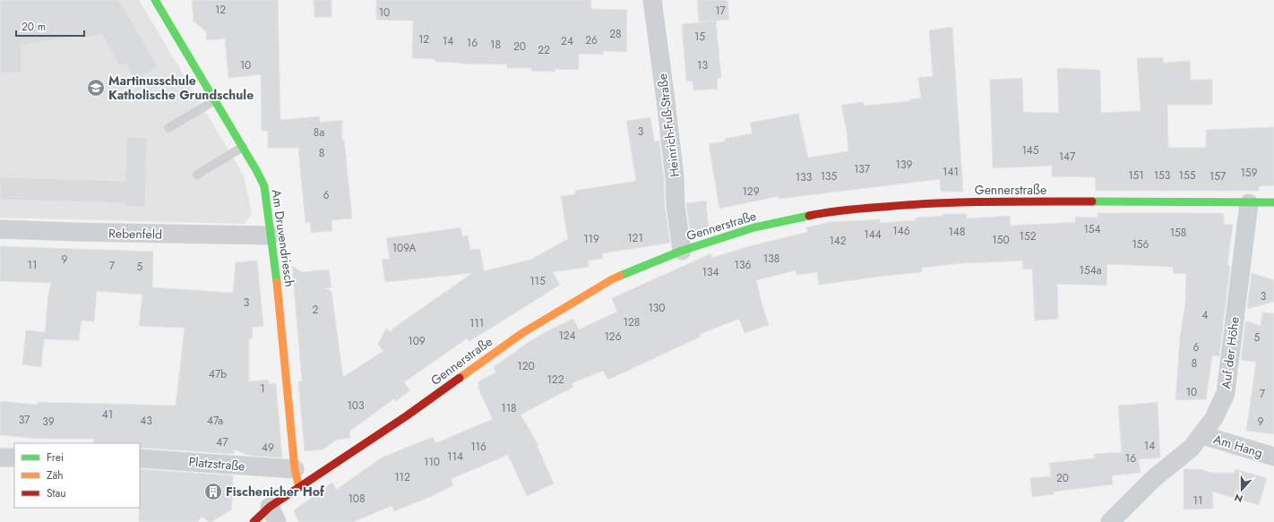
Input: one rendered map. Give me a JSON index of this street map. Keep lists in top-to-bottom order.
{
  "streets": {
    "street": [
      "Heinrich-Fuß-Straße",
      "Gennerstraße",
      "Rebenfeld",
      "Am Druvendriesch",
      "Auf der Höhe",
      "Am Hang",
      "Platzstraße"
    ]
  },
  "crossings": [
    ["Heinrich-Fuß-Straße", "Gennerstraße"],
    ["Gennerstraße", "Am Druvendriesch"],
    ["Gennerstraße", "Auf der Höhe"],
    ["Gennerstraße", "Platzstraße"],
    ["Rebenfeld", "Am Druvendriesch"],
    ["Am Druvendriesch", "Platzstraße"],
    ["Auf der Höhe", "Am Hang"]
  ],
  "places": {
    "school or university": ["Martinusschule Katholische Grundschule"],
    "building": ["Fischenicher Hof"]
  },
  "house_numbers": [
    "12",
    "17",
    "10",
    "28",
    "15",
    "12",
    "26",
    "14",
    "24",
    "16",
    "18",
    "20",
    "22",
    "10",
    "13",
    "3",
    "8a",
    "145",
    "8",
    "147",
    "139",
    "137",
    "141",
    "159",
    "151",
    "153",
    "155",
    "135",
    "157",
    "133",
    "129",
    "6",
    "154",
    "146",
    "148",
    "158",
    "144",
    "152",
    "121",
    "119",
    "150",
    "142",
    "156",
    "109A",
    "138",
    "9",
    "11",
    "136",
    "7",
    "5",
    "154a",
    "134",
    "115",
    "3",
    "3",
    "130",
    "2",
    "4",
    "128",
    "111",
    "124",
    "126",
    "5",
    "109",
    "6",
    "8",
    "120",
    "47b",
    "122",
    "1",
    "10",
    "7",
    "103",
    "118",
    "41",
    "37",
    "43",
    "47a",
    "39",
    "9",
    "47",
    "14",
    "116",
    "49",
    "114",
    "16",
    "110",
    "112",
    "20",
    "108",
    "11"
  ],
  "legend": ["Frei", "Zäh", "Stau"],
  "scale_bar": "20 m",
  "north": "bottom"
}
